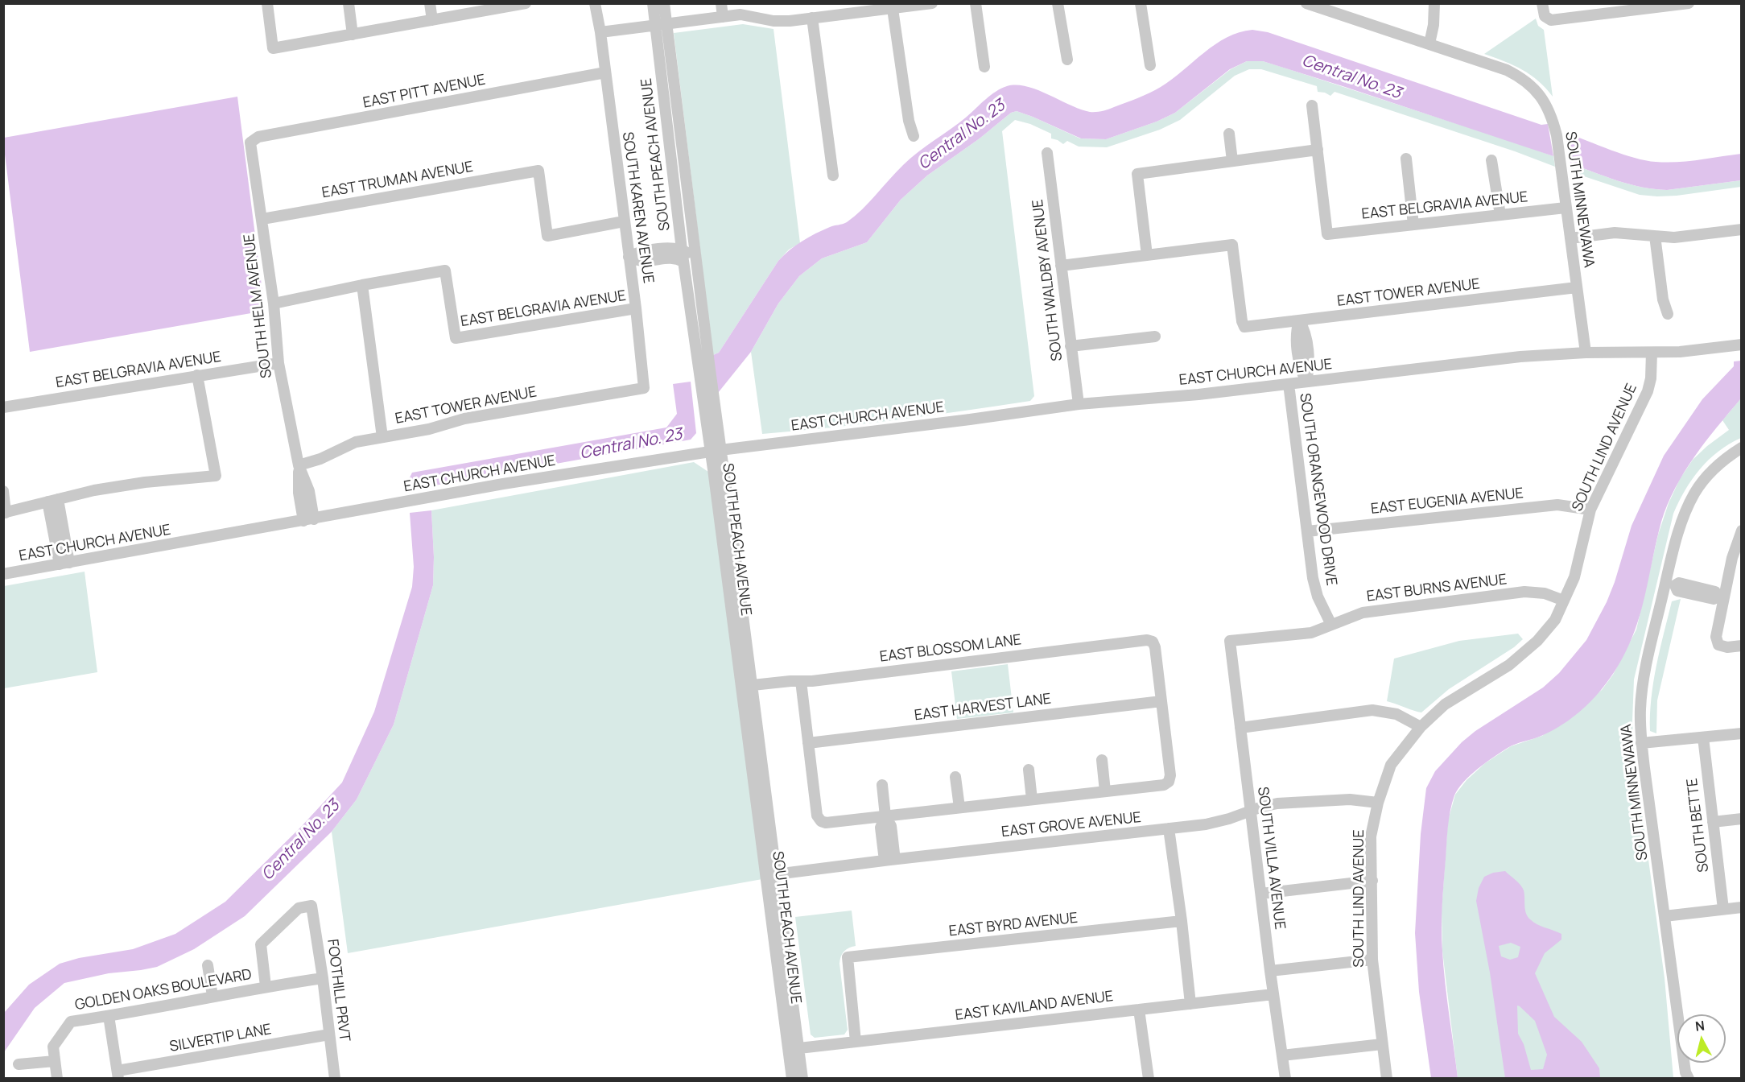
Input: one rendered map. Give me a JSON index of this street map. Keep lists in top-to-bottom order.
{
  "streets": {
    "street": [
      "EAST PITT AVENUE",
      "SOUTH PEACH AVENUE",
      "EAST TRUMAN AVENUE",
      "SOUTH MINNEWAWA",
      "EAST BELGRAVIA AVENUE",
      "SOUTH KAREN AVENUE",
      "SOUTH WALDBY AVENUE",
      "EAST TOWER AVENUE",
      "SOUTH HELM AVENUE",
      "EAST CHURCH AVENUE",
      "SOUTH LIND AVENUE",
      "SOUTH ORANGEWOOD DRIVE",
      "EAST EUGENIA AVENUE",
      "EAST BURNS AVENUE",
      "EAST BLOSSOM LANE",
      "EAST HARVEST LANE",
      "EAST GROVE AVENUE",
      "SOUTH BETTE",
      "SOUTH VILLA AVENUE",
      "EAST BYRD AVENUE",
      "GOLDEN OAKS BOULEVARD",
      "FOOTHILL PRVT",
      "EAST KAVILAND AVENUE",
      "SILVERTIP LANE"
    ]
  },
  "crossings": [
    ["EAST PITT AVENUE", "SOUTH KAREN AVENUE"],
    ["EAST PITT AVENUE", "SOUTH HELM AVENUE"],
    ["SOUTH PEACH AVENUE", "EAST CHURCH AVENUE"],
    ["SOUTH PEACH AVENUE", "EAST BLOSSOM LANE"],
    ["SOUTH PEACH AVENUE", "EAST GROVE AVENUE"],
    ["SOUTH PEACH AVENUE", "EAST KAVILAND AVENUE"],
    ["EAST TRUMAN AVENUE", "SOUTH KAREN AVENUE"],
    ["EAST TRUMAN AVENUE", "SOUTH HELM AVENUE"],
    ["SOUTH MINNEWAWA", "EAST BELGRAVIA AVENUE"],
    ["SOUTH MINNEWAWA", "EAST TOWER AVENUE"],
    ["SOUTH MINNEWAWA", "EAST CHURCH AVENUE"],
    ["EAST BELGRAVIA AVENUE", "SOUTH KAREN AVENUE"],
    ["EAST BELGRAVIA AVENUE", "SOUTH HELM AVENUE"],
    ["SOUTH KAREN AVENUE", "EAST TOWER AVENUE"],
    ["SOUTH WALDBY AVENUE", "EAST CHURCH AVENUE"],
    ["EAST TOWER AVENUE", "SOUTH HELM AVENUE"],
    ["EAST TOWER AVENUE", "SOUTH ORANGEWOOD DRIVE"],
    ["SOUTH HELM AVENUE", "EAST CHURCH AVENUE"],
    ["EAST CHURCH AVENUE", "SOUTH LIND AVENUE"],
    ["EAST CHURCH AVENUE", "SOUTH ORANGEWOOD DRIVE"],
    ["SOUTH LIND AVENUE", "EAST EUGENIA AVENUE"],
    ["SOUTH LIND AVENUE", "EAST BURNS AVENUE"],
    ["SOUTH LIND AVENUE", "EAST GROVE AVENUE"],
    ["SOUTH ORANGEWOOD DRIVE", "EAST EUGENIA AVENUE"],
    ["SOUTH ORANGEWOOD DRIVE", "EAST BURNS AVENUE"],
    ["EAST BURNS AVENUE", "SOUTH VILLA AVENUE"],
    ["EAST BLOSSOM LANE", "EAST HARVEST LANE"],
    ["EAST GROVE AVENUE", "SOUTH VILLA AVENUE"],
    ["SOUTH VILLA AVENUE", "EAST KAVILAND AVENUE"],
    ["EAST BYRD AVENUE", "EAST KAVILAND AVENUE"],
    ["GOLDEN OAKS BOULEVARD", "FOOTHILL PRVT"],
    ["FOOTHILL PRVT", "SILVERTIP LANE"]
  ],
  "water": ["Central No. 23"],
  "north": "top"
}
